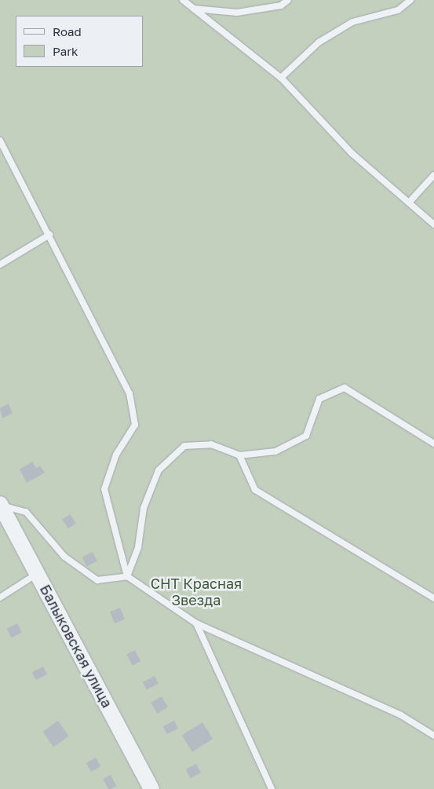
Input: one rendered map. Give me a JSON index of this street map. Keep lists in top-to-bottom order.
{
  "streets": {
    "street": ["Балыковская улица"]
  },
  "parks": ["СНТ Красная Звезда"],
  "legend": ["Road", "Park"]
}
